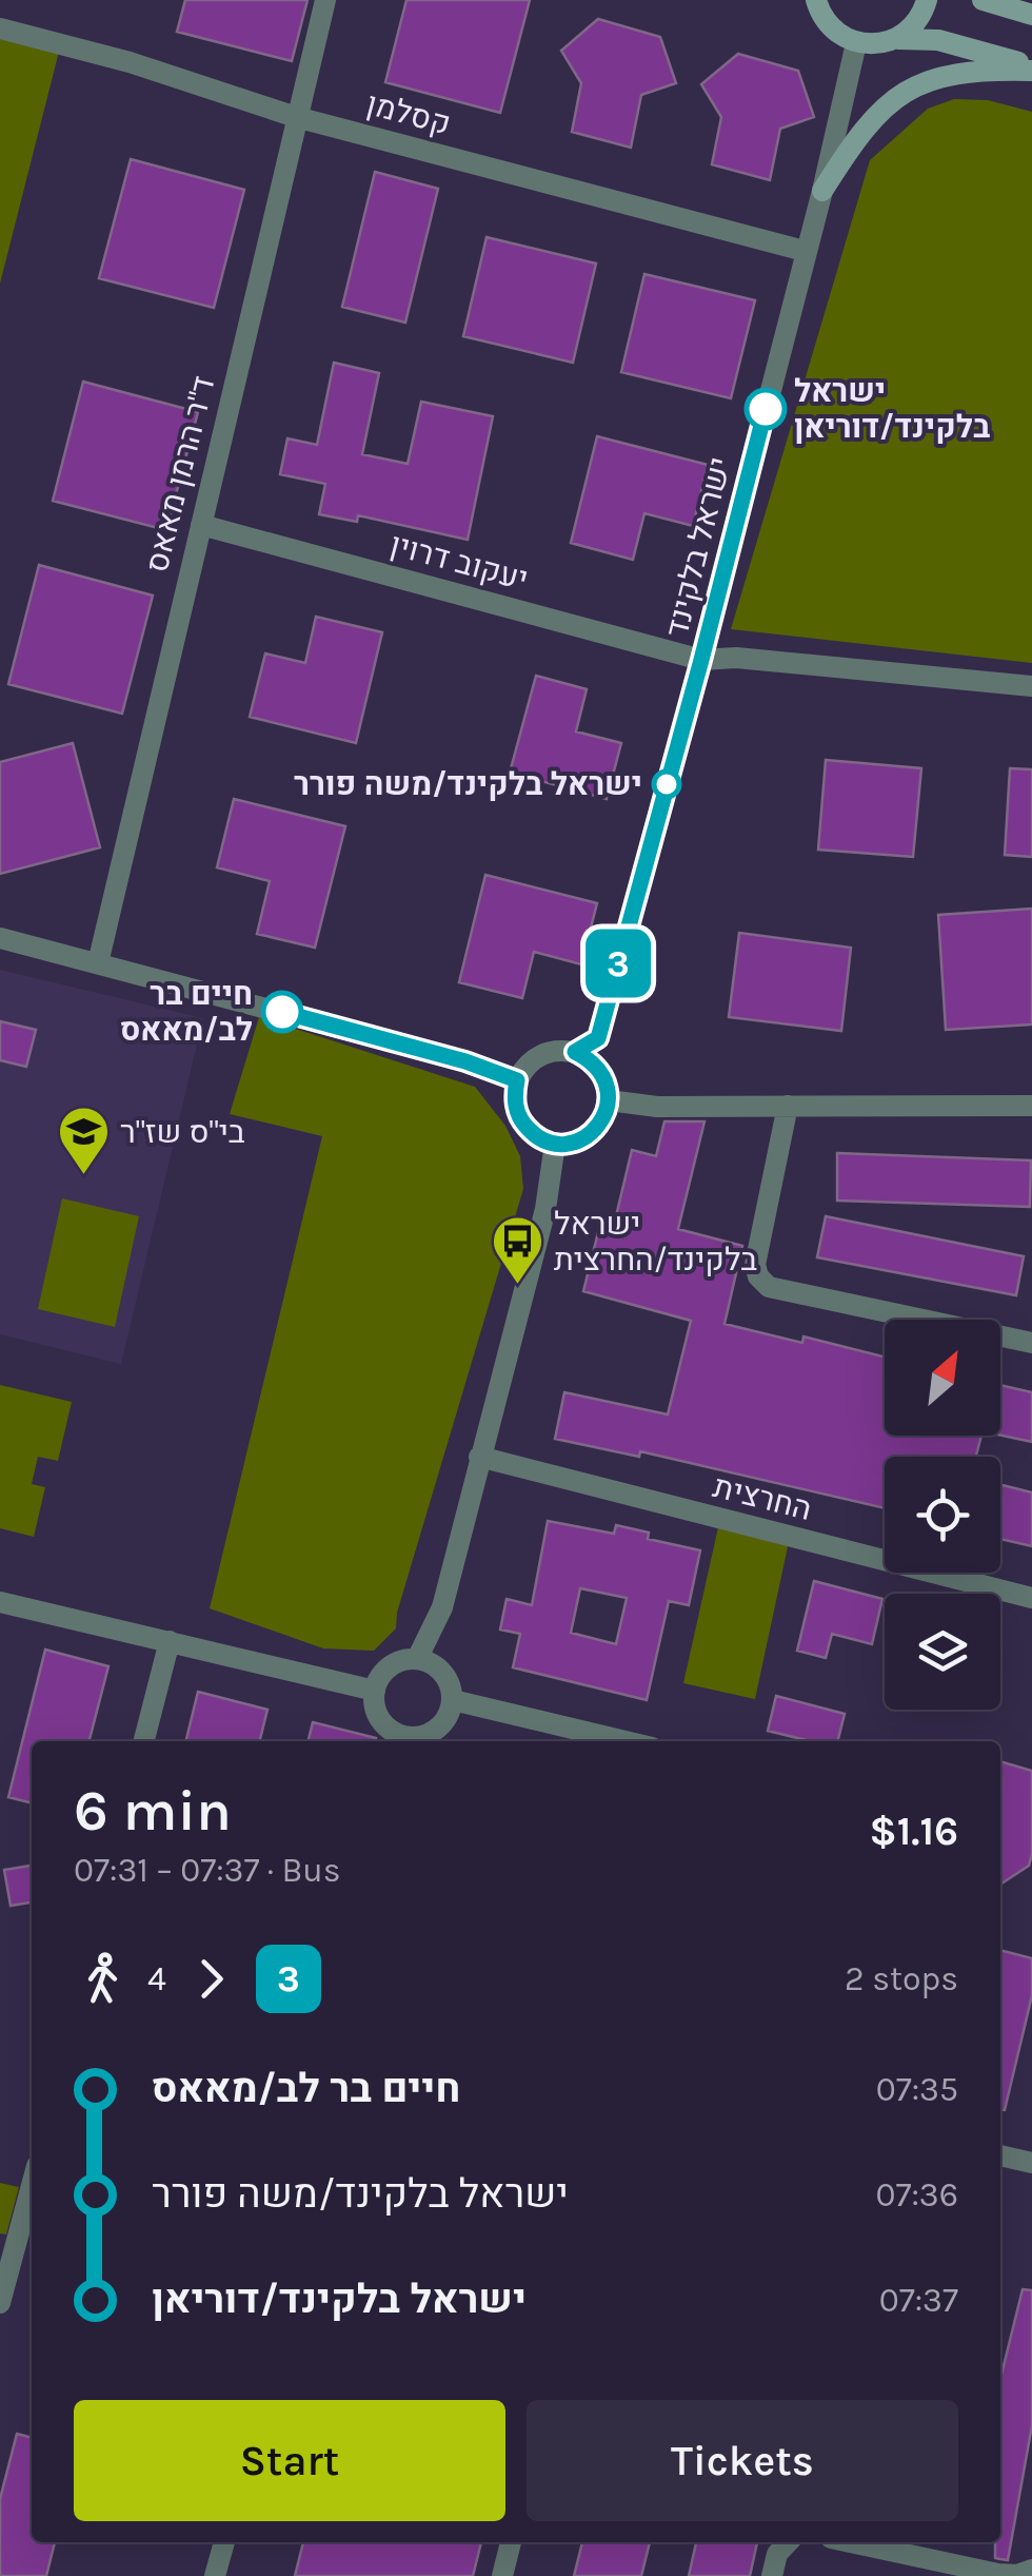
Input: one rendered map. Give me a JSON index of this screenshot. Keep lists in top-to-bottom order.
{
  "streets": {
    "street": [
      "קסלמן",
      "ד\"ר הרמן מאאס",
      "ישראל בלקינד",
      "יעקוב דרוין",
      "החרצית"
    ]
  },
  "crossings": [
    ["קסלמן", "ד\"ר הרמן מאאס"],
    ["קסלמן", "ישראל בלקינד"],
    ["ד\"ר הרמן מאאס", "יעקוב דרוין"],
    ["ישראל בלקינד", "יעקוב דרוין"]
  ],
  "places": {
    "other": ["ישראל בלקינד/דוריאן", "ישראל בלקינד/משה פורר", "חיים בר לב/מאאס"],
    "school or university": ["בי\"ס שז\"ר"],
    "bus stop": ["ישראל בלקינד/החרצית"]
  },
  "lines": ["bus line 3"],
  "north": "top right",
  "page": {
    "on_map": "3",
    "heading": ["6 min", "07:31 – 07:37 · Bus", "$1.16"],
    "legs": ["4", "3", "2 stops"],
    "list": [
      {
        "name": "חיים בר לב/מאאס",
        "value": "07:35"
      },
      {
        "name": "ישראל בלקינד/משה פורר",
        "value": "07:36"
      },
      {
        "name": "ישראל בלקינד/דוריאן",
        "value": "07:37"
      }
    ],
    "buttons": ["Start", "Tickets"]
  }
}
